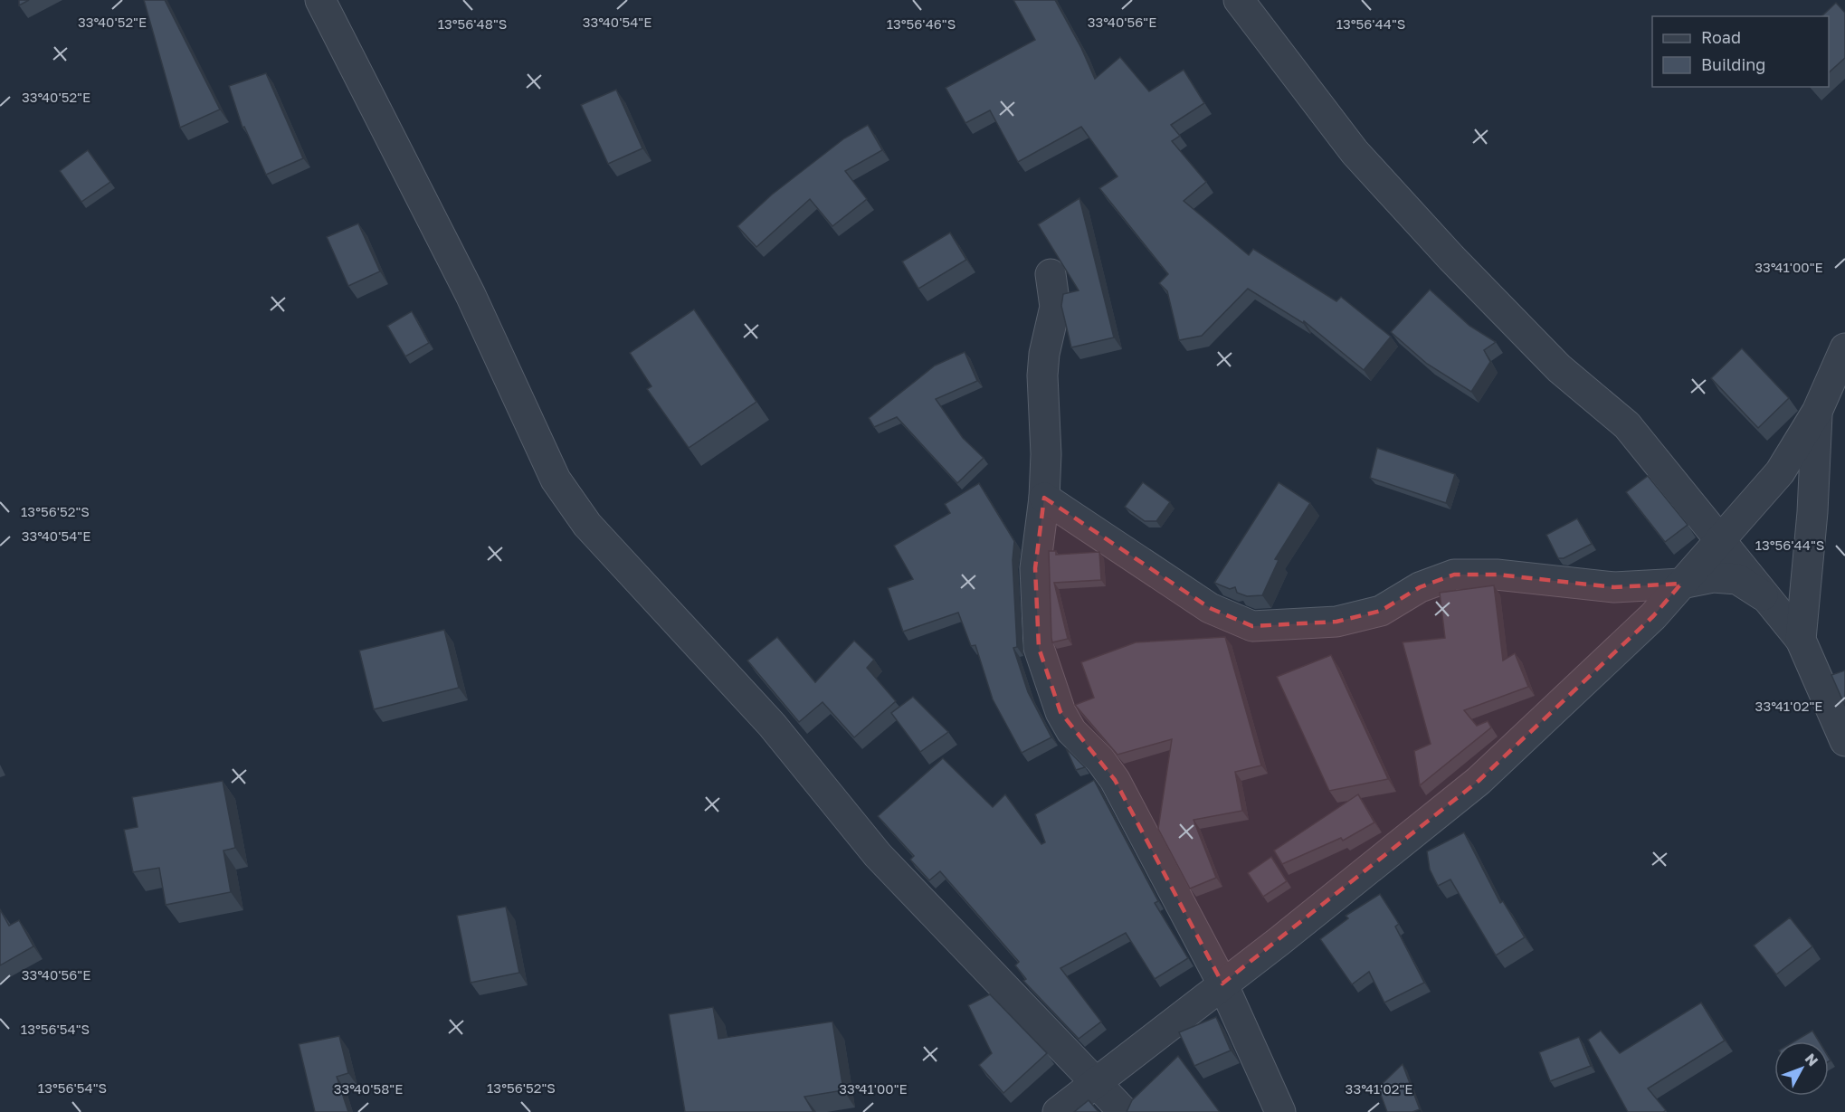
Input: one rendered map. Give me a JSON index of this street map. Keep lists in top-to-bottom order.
{
  "legend": ["Road", "Building"],
  "north": "top right",
  "coordinates": [
    "33°40'52\"E",
    "33°40'54\"E",
    "33°40'56\"E",
    "13°56'48\"S",
    "13°56'46\"S",
    "13°56'44\"S",
    "33°41'00\"E",
    "13°56'52\"S",
    "33°41'02\"E",
    "13°56'54\"S",
    "33°40'58\"E"
  ]
}
